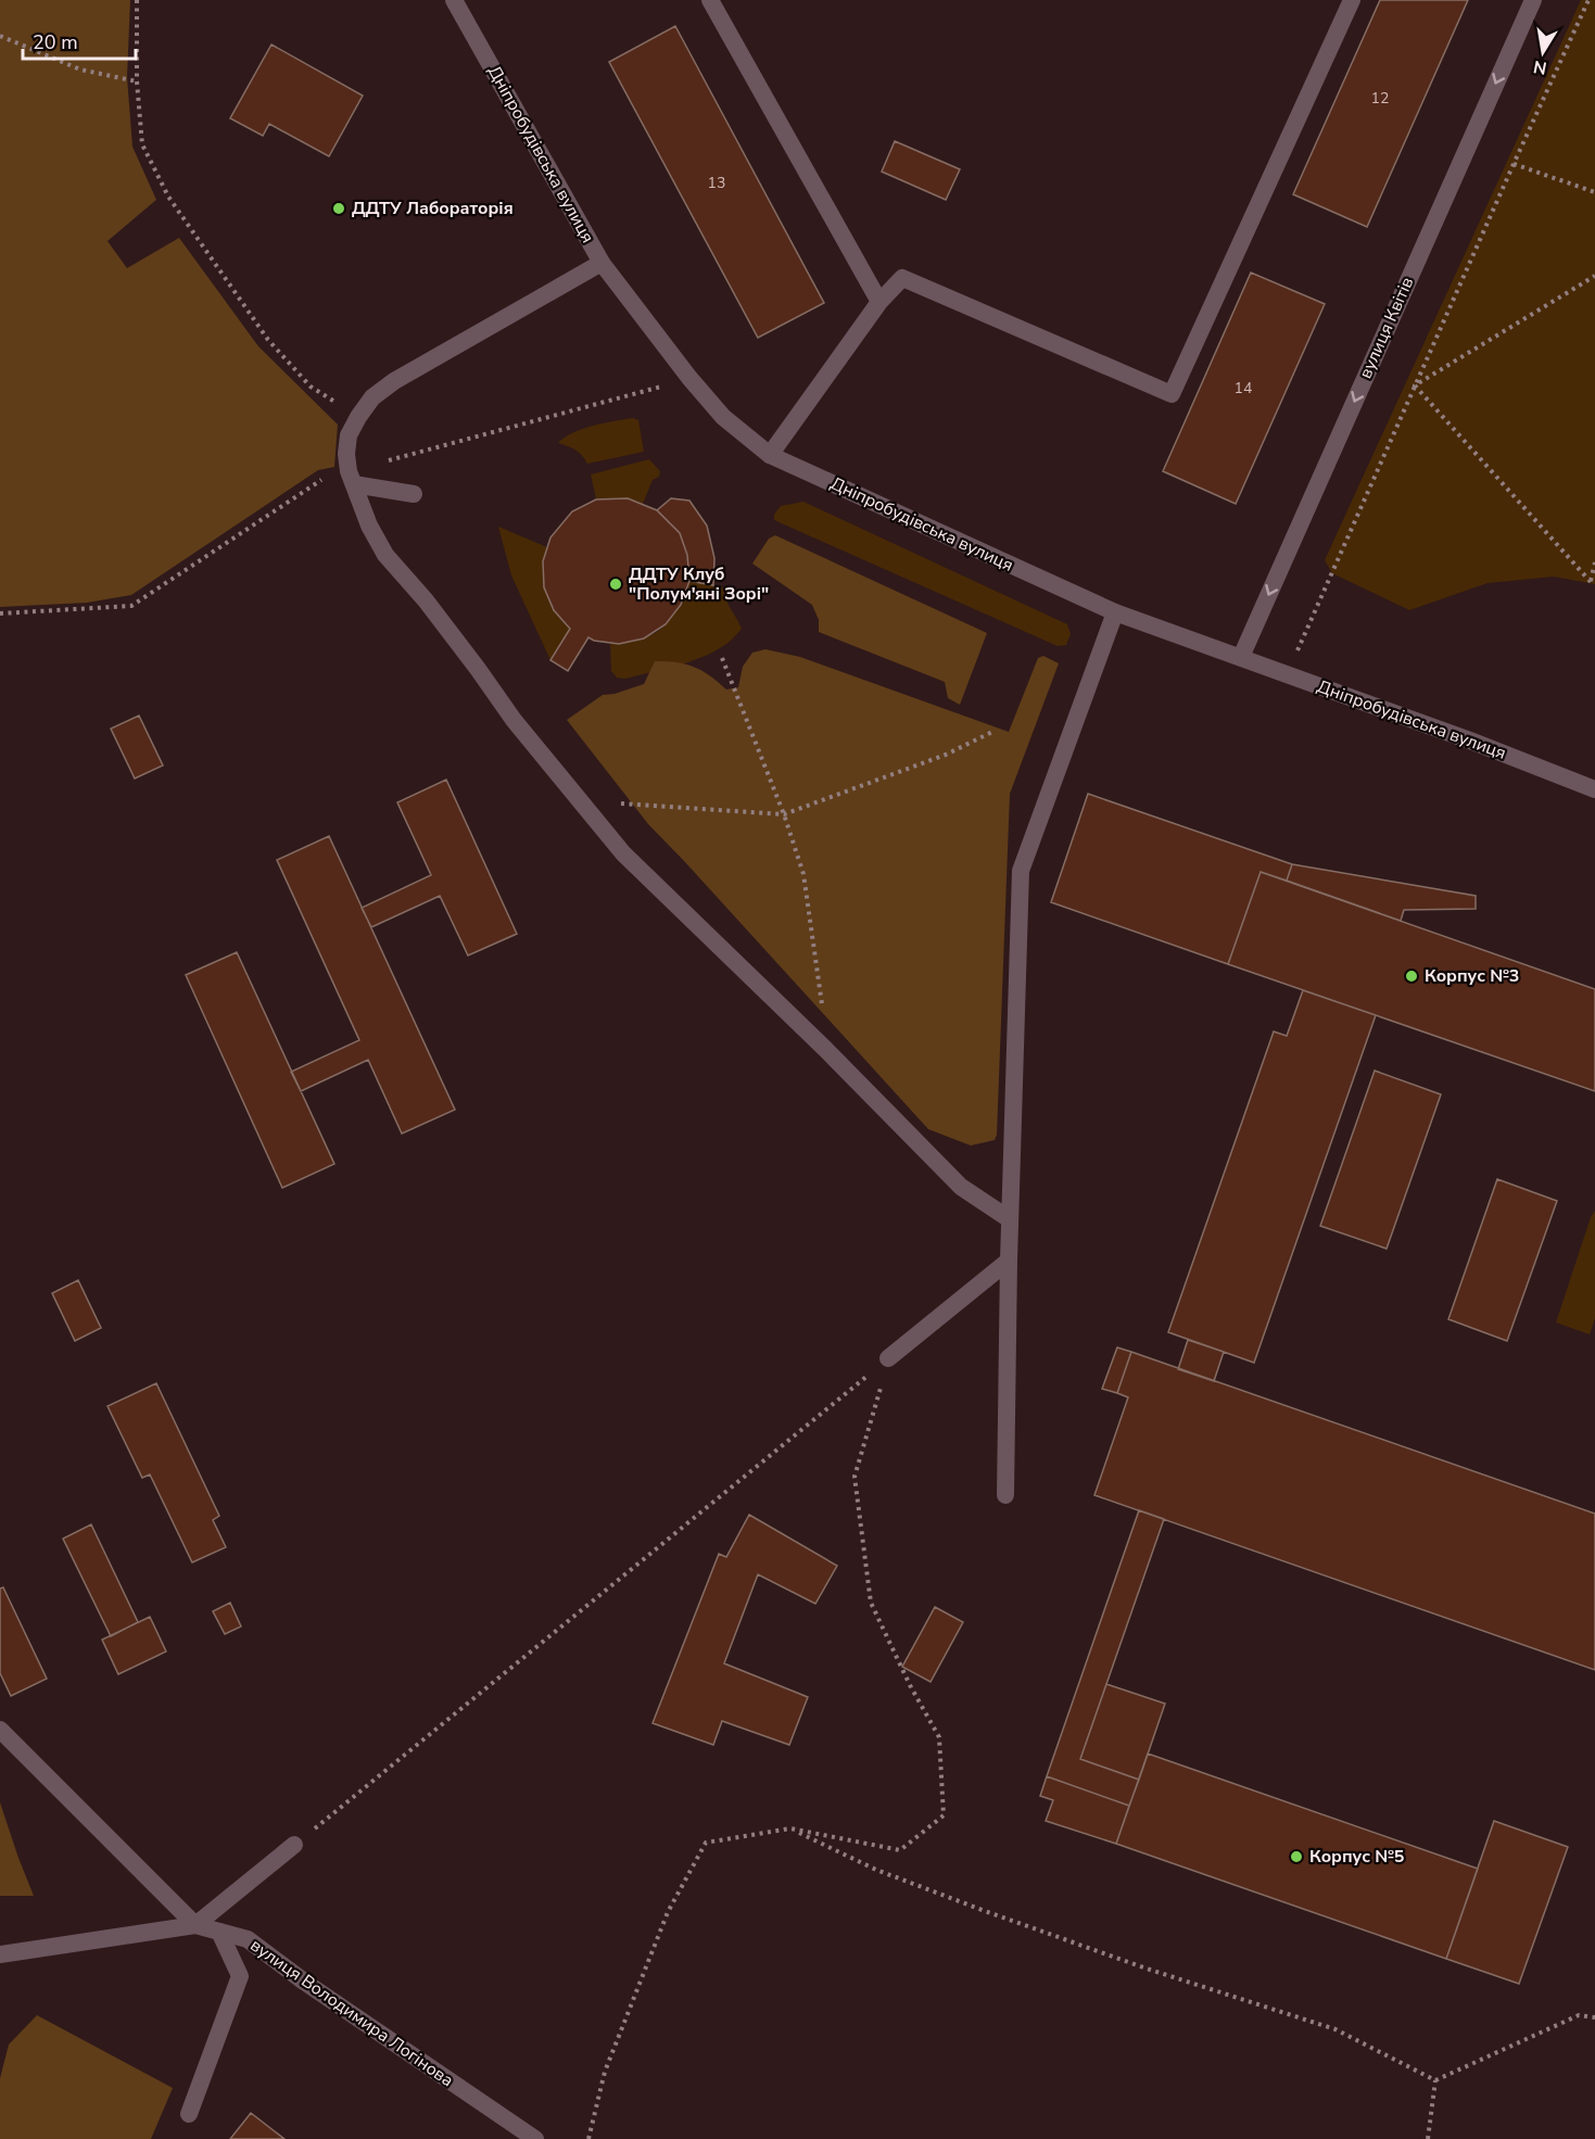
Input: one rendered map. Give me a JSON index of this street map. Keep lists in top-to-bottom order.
{
  "streets": {
    "street": ["Дніпробудівська вулиця", "вулиця Квітів", "вулиця Володимира Логінова"]
  },
  "crossings": [
    ["Дніпробудівська вулиця", "вулиця Квітів"]
  ],
  "one_way": ["вулиця Квітів"],
  "places": [
    "ДДТУ Лабораторія",
    "ДДТУ Клуб \"Полум'яні Зорі\"",
    "Корпус №3",
    "Корпус №5"
  ],
  "house_numbers": ["12", "13", "14"],
  "scale_bar": "20 m",
  "north": "bottom"
}
